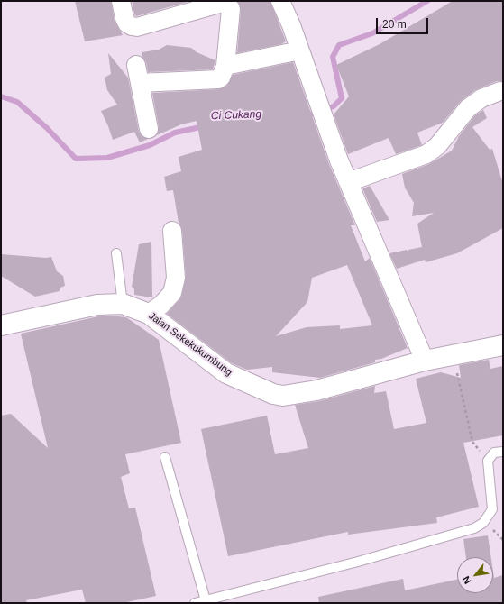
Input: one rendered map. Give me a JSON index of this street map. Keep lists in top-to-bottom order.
{
  "streets": {
    "street": ["Jalan Sekekukumbung"]
  },
  "water": ["Ci Cukang"],
  "scale_bar": "20 m",
  "north": "bottom left"
}
